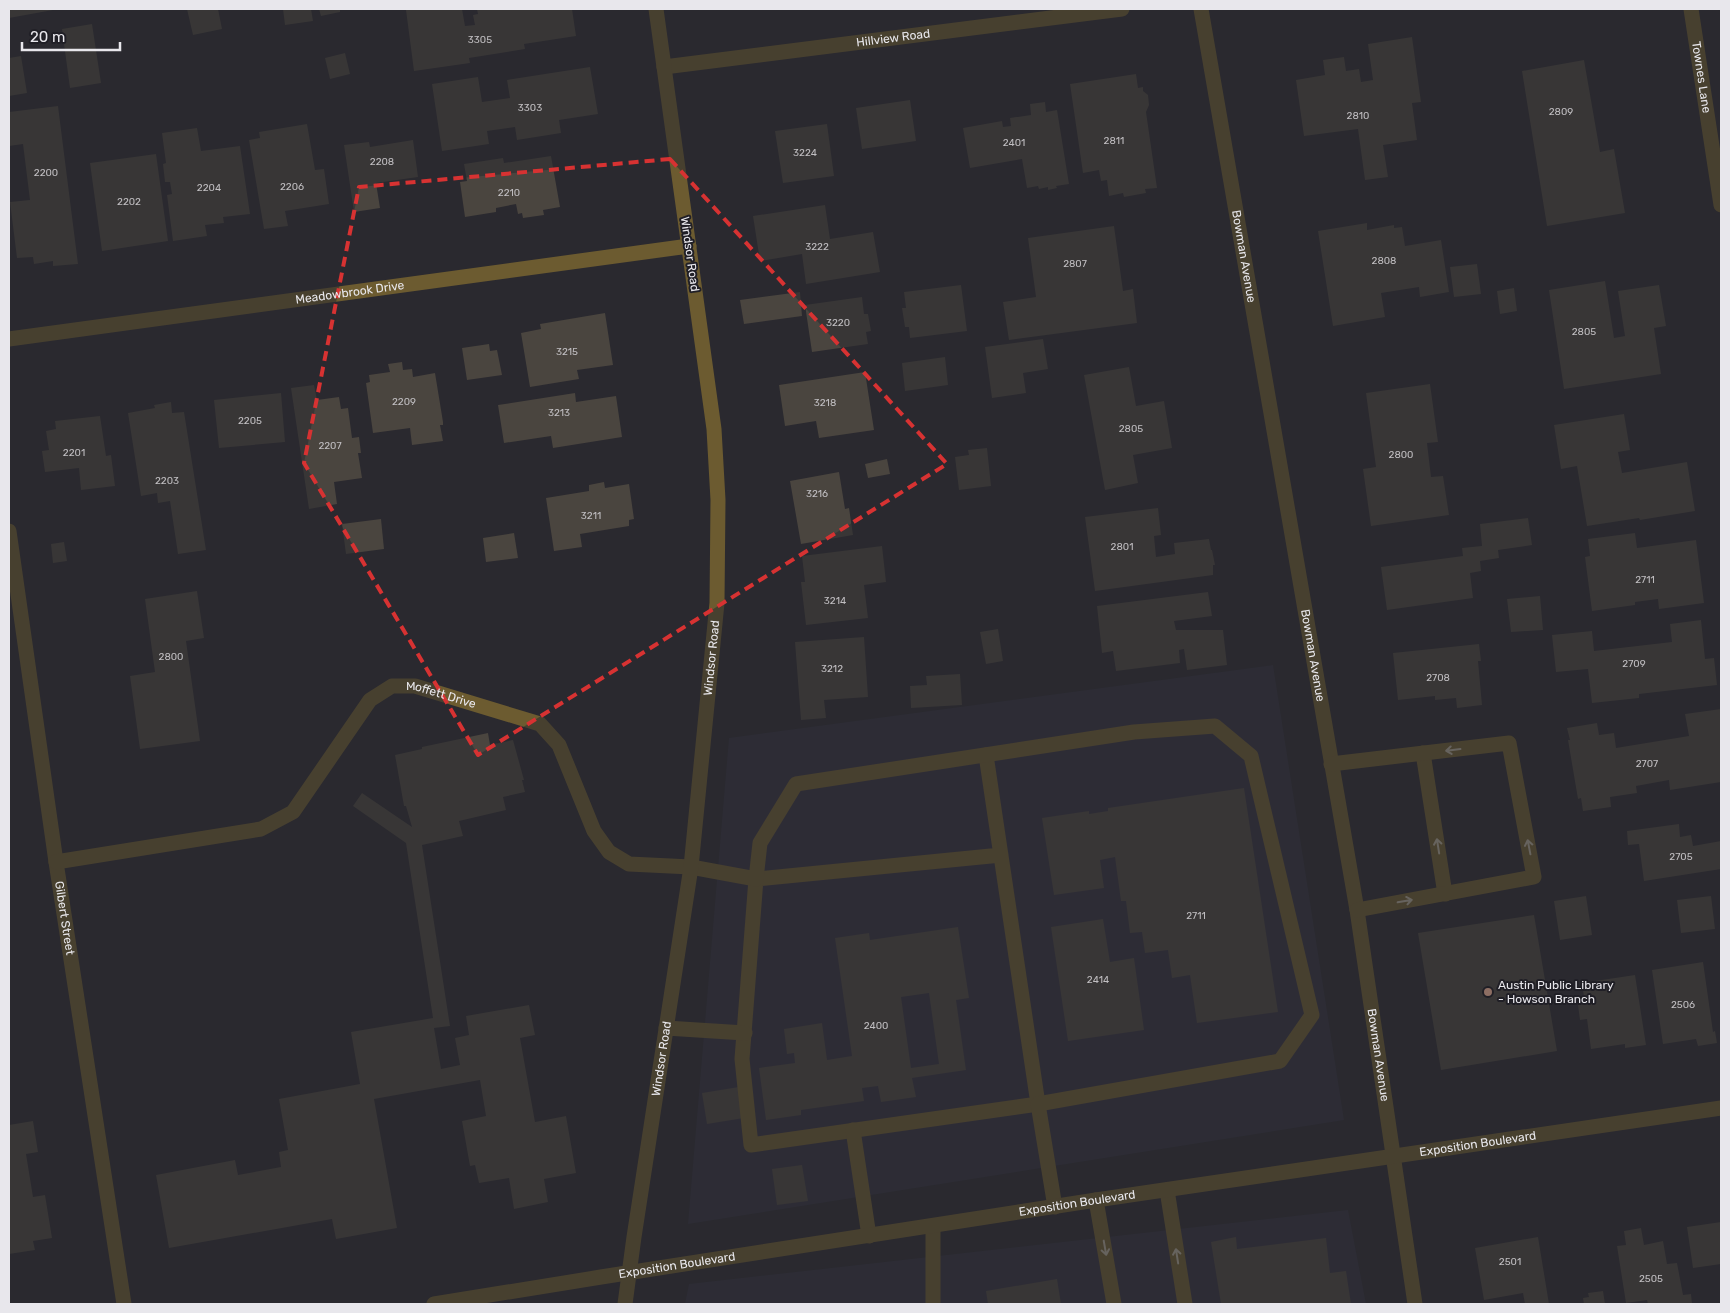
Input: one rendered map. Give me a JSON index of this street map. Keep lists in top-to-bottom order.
{
  "streets": {
    "street": [
      "Hillview Road",
      "Townes Lane",
      "Windsor Road",
      "Bowman Avenue",
      "Meadowbrook Drive",
      "Moffett Drive",
      "Gilbert Street",
      "Exposition Boulevard"
    ]
  },
  "crossings": [
    ["Hillview Road", "Windsor Road"],
    ["Windsor Road", "Meadowbrook Drive"],
    ["Windsor Road", "Moffett Drive"],
    ["Windsor Road", "Exposition Boulevard"],
    ["Bowman Avenue", "Exposition Boulevard"],
    ["Moffett Drive", "Gilbert Street"]
  ],
  "places": ["Austin Public Library - Howson Branch"],
  "house_numbers": [
    "3305",
    "3303",
    "2809",
    "2810",
    "2811",
    "2401",
    "3224",
    "2208",
    "2200",
    "2206",
    "2204",
    "2210",
    "2202",
    "3222",
    "2808",
    "2807",
    "3220",
    "2805",
    "3215",
    "2209",
    "3218",
    "3213",
    "2205",
    "2805",
    "2207",
    "2201",
    "2800",
    "2203",
    "3216",
    "3211",
    "2801",
    "2711",
    "3214",
    "2800",
    "2709",
    "3212",
    "2708",
    "2707",
    "2705",
    "2711",
    "2414",
    "2506",
    "2400",
    "2501",
    "2505"
  ],
  "scale_bar": "20 m"
}
